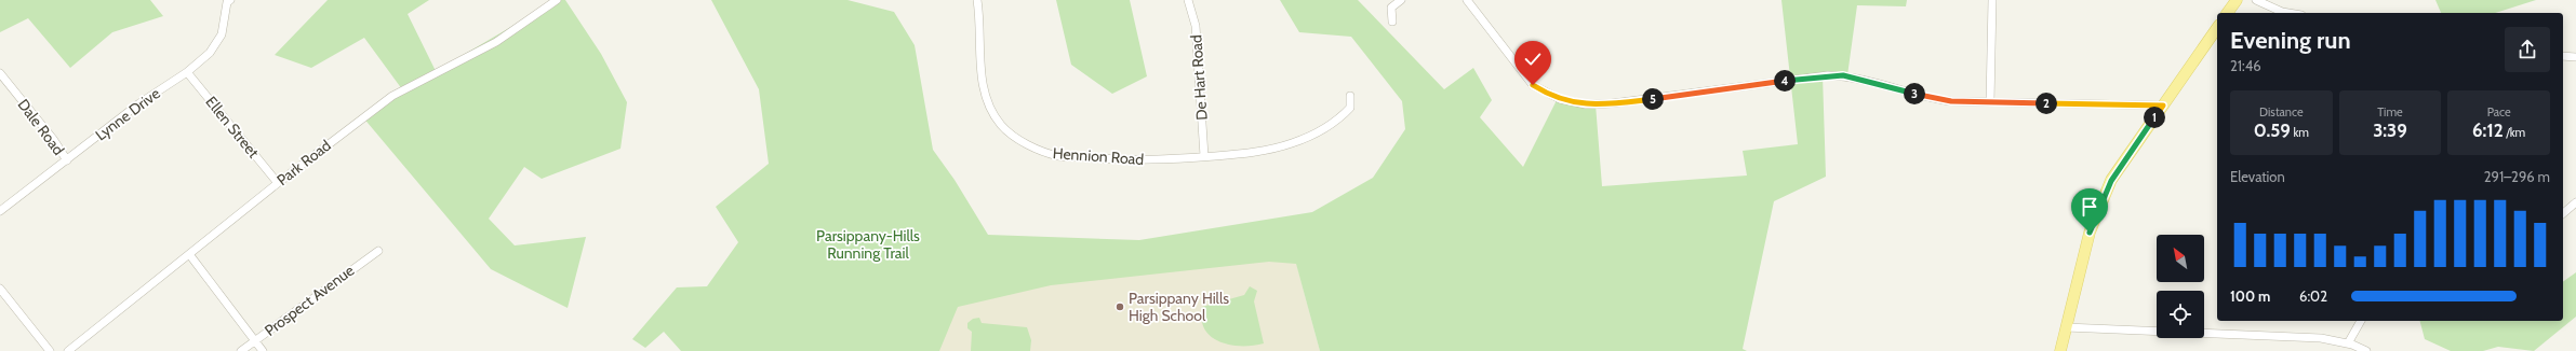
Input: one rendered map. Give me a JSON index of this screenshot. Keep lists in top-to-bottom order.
{
  "streets": {
    "street": [
      "De Hart Road",
      "Lynne Drive",
      "Dale Road",
      "Ellen Street",
      "Hennion Road",
      "Park Road",
      "Prospect Avenue"
    ]
  },
  "crossings": [
    ["De Hart Road", "Hennion Road"],
    ["Lynne Drive", "Dale Road"],
    ["Lynne Drive", "Ellen Street"],
    ["Ellen Street", "Park Road"]
  ],
  "parks": ["Parsippany-Hills Running Trail"],
  "places": ["Parsippany Hills High School"],
  "north": "top left",
  "page": {
    "heading": ["Evening run", "21:46"],
    "pins": [
      "4",
      "3",
      "5",
      "2",
      "1"
    ],
    "stats": [
      ["Distance", "0.59 km"],
      ["Time", "3:39"],
      ["Pace", "6:12 /km"]
    ],
    "chart": ["Elevation", "291–296 m"],
    "list": [
      {
        "name": "100 m",
        "note": "6:02"
      }
    ]
  }
}
